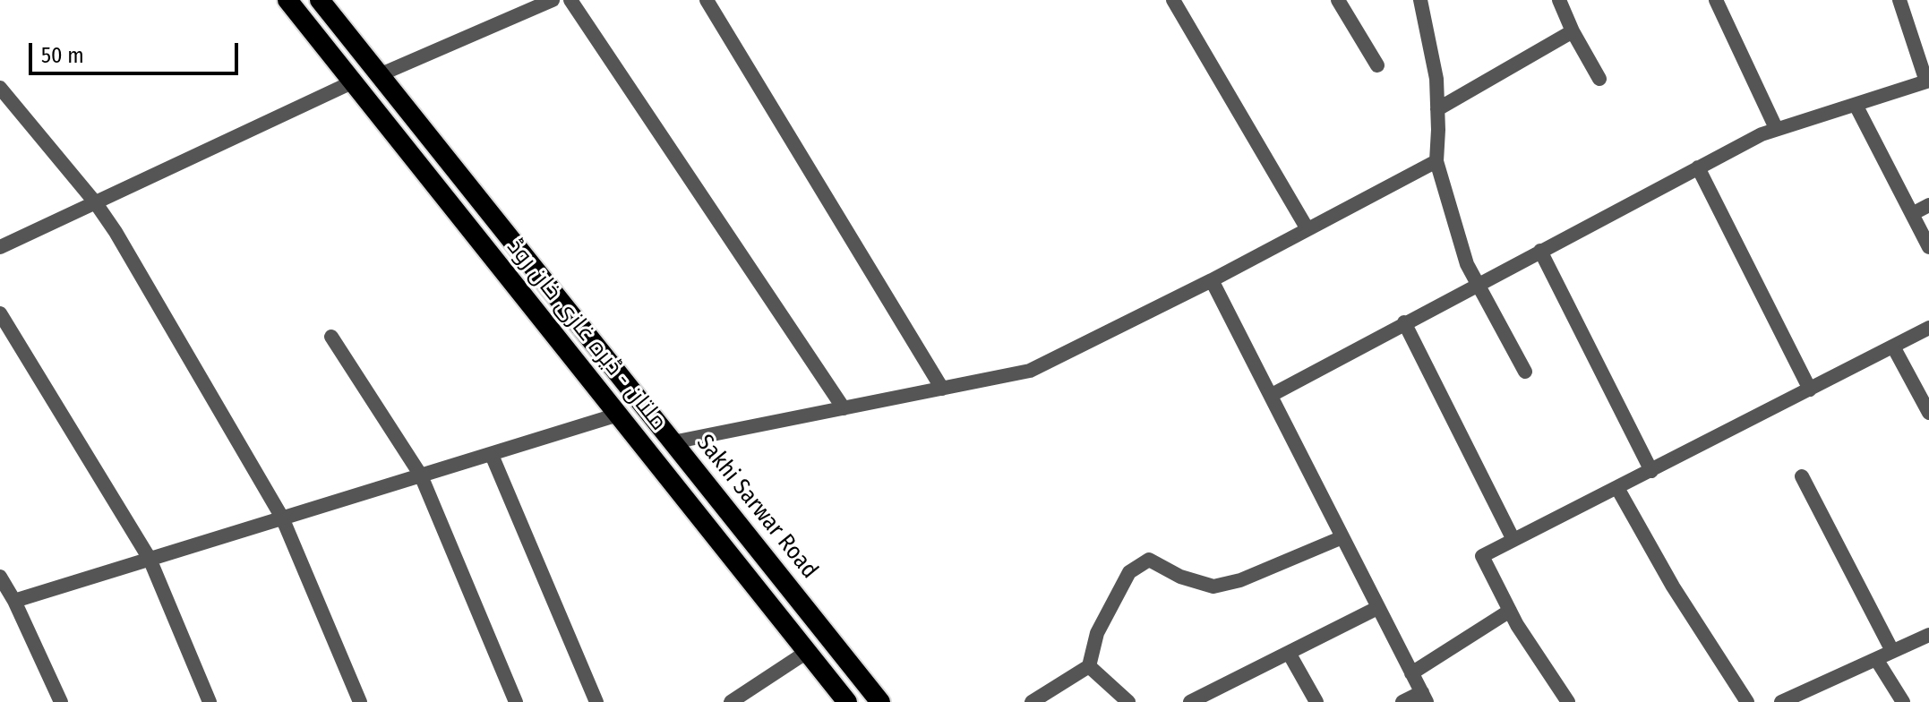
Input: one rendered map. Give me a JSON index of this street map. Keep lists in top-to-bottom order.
{
  "streets": {
    "highway": ["ملتان - ڈیرہ غازی خان روڈ", "Sakhi Sarwar Road"]
  },
  "scale_bar": "50 m"
}
